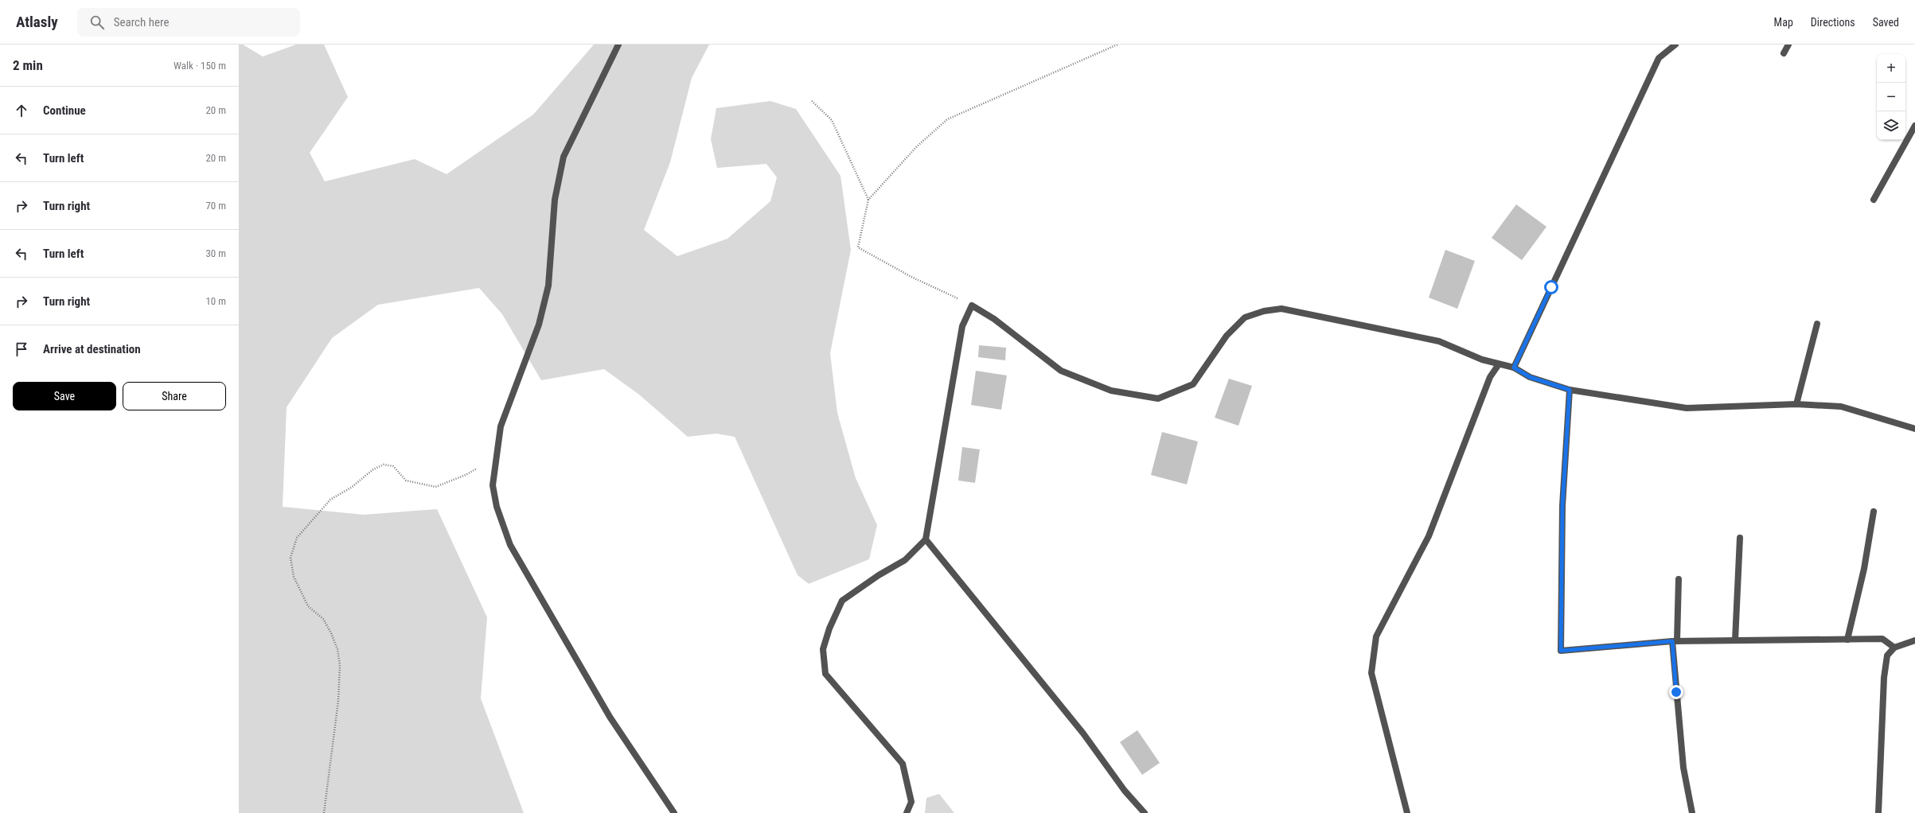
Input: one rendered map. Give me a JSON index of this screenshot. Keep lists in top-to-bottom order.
{
  "page": {
    "header": "Atlasly",
    "search": "Search here",
    "nav": ["Map", "Directions", "Saved"],
    "heading": ["2 min", "Walk · 150 m"],
    "map_buttons": ["+", "−"],
    "list": [
      ["Continue", "20 m"],
      ["Turn left", "20 m"],
      ["Turn right", "70 m"],
      ["Turn left", "30 m"],
      ["Turn right", "10 m"],
      "Arrive at destination"
    ],
    "buttons": ["Save", "Share"]
  }
}
